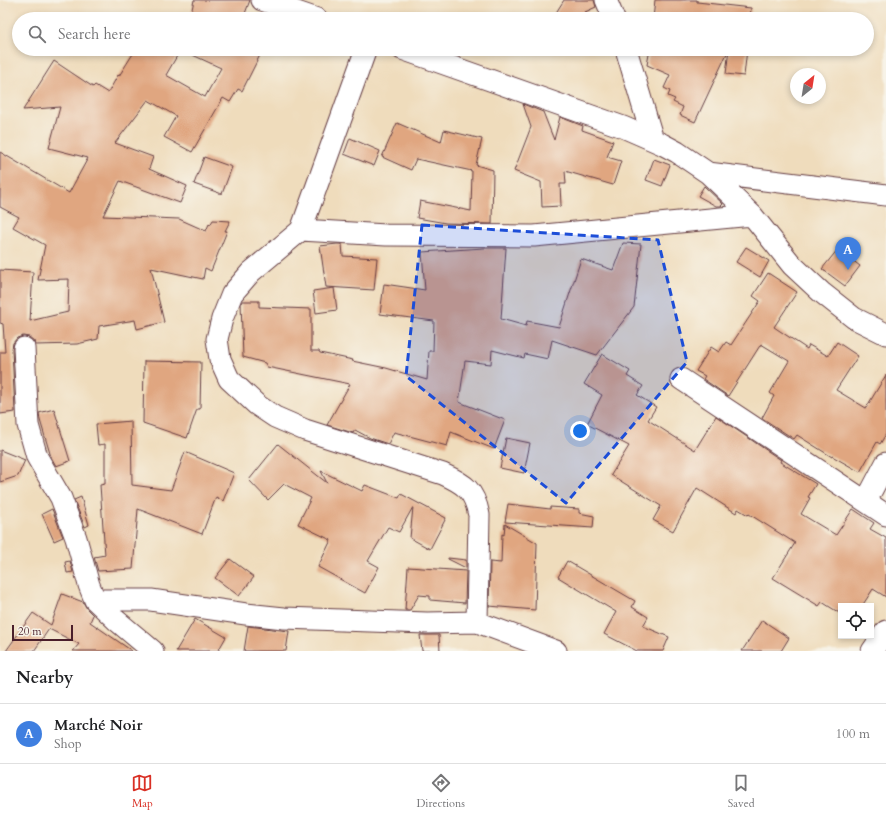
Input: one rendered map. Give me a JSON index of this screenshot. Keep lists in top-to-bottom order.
{
  "scale_bar": "20 m",
  "north": "top right",
  "page": {
    "search": "Search here",
    "pins": "A",
    "scale": "20 m",
    "heading": "Nearby",
    "list": [
      {
        "mark": "A",
        "name": "Marché Noir",
        "note": "Shop",
        "value": "100 m"
      }
    ],
    "nav": ["Map", "Directions", "Saved"]
  }
}
